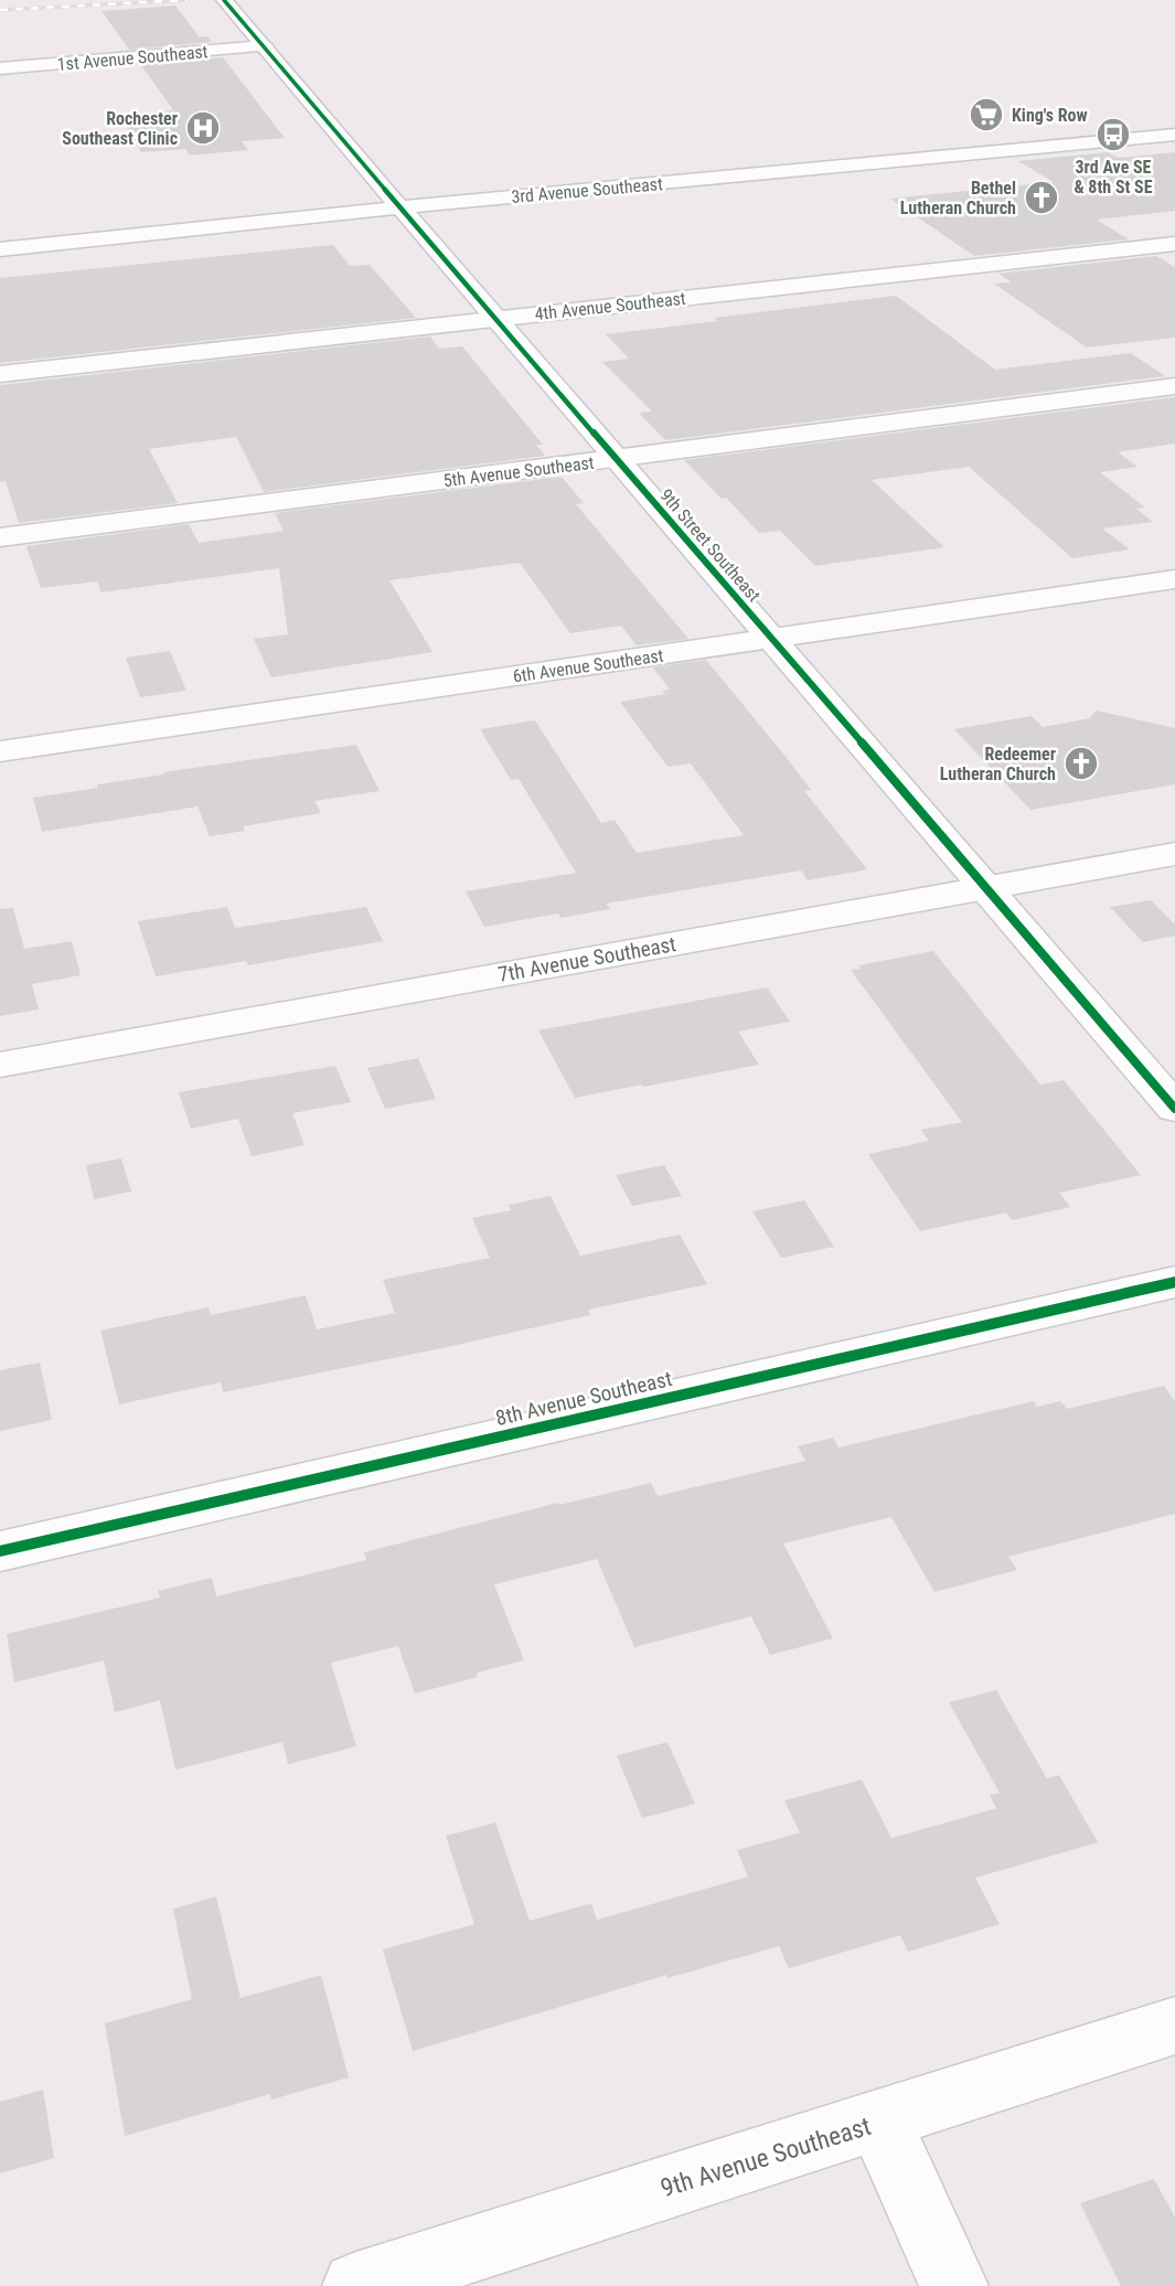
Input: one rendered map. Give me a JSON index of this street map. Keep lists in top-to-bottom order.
{
  "streets": {
    "street": [
      "1st Avenue Southeast",
      "3rd Avenue Southeast",
      "4th Avenue Southeast",
      "5th Avenue Southeast",
      "9th Street Southeast",
      "6th Avenue Southeast",
      "7th Avenue Southeast",
      "8th Avenue Southeast",
      "9th Avenue Southeast"
    ]
  },
  "crossings": [
    ["1st Avenue Southeast", "9th Street Southeast"],
    ["3rd Avenue Southeast", "9th Street Southeast"],
    ["4th Avenue Southeast", "9th Street Southeast"],
    ["5th Avenue Southeast", "9th Street Southeast"],
    ["9th Street Southeast", "6th Avenue Southeast"],
    ["9th Street Southeast", "7th Avenue Southeast"]
  ],
  "places": {
    "supermarket": ["King's Row"],
    "hospital": ["Rochester Southeast Clinic"],
    "bus stop": ["3rd Ave SE & 8th St SE"],
    "church": ["Bethel Lutheran Church", "Redeemer Lutheran Church"]
  }
}
